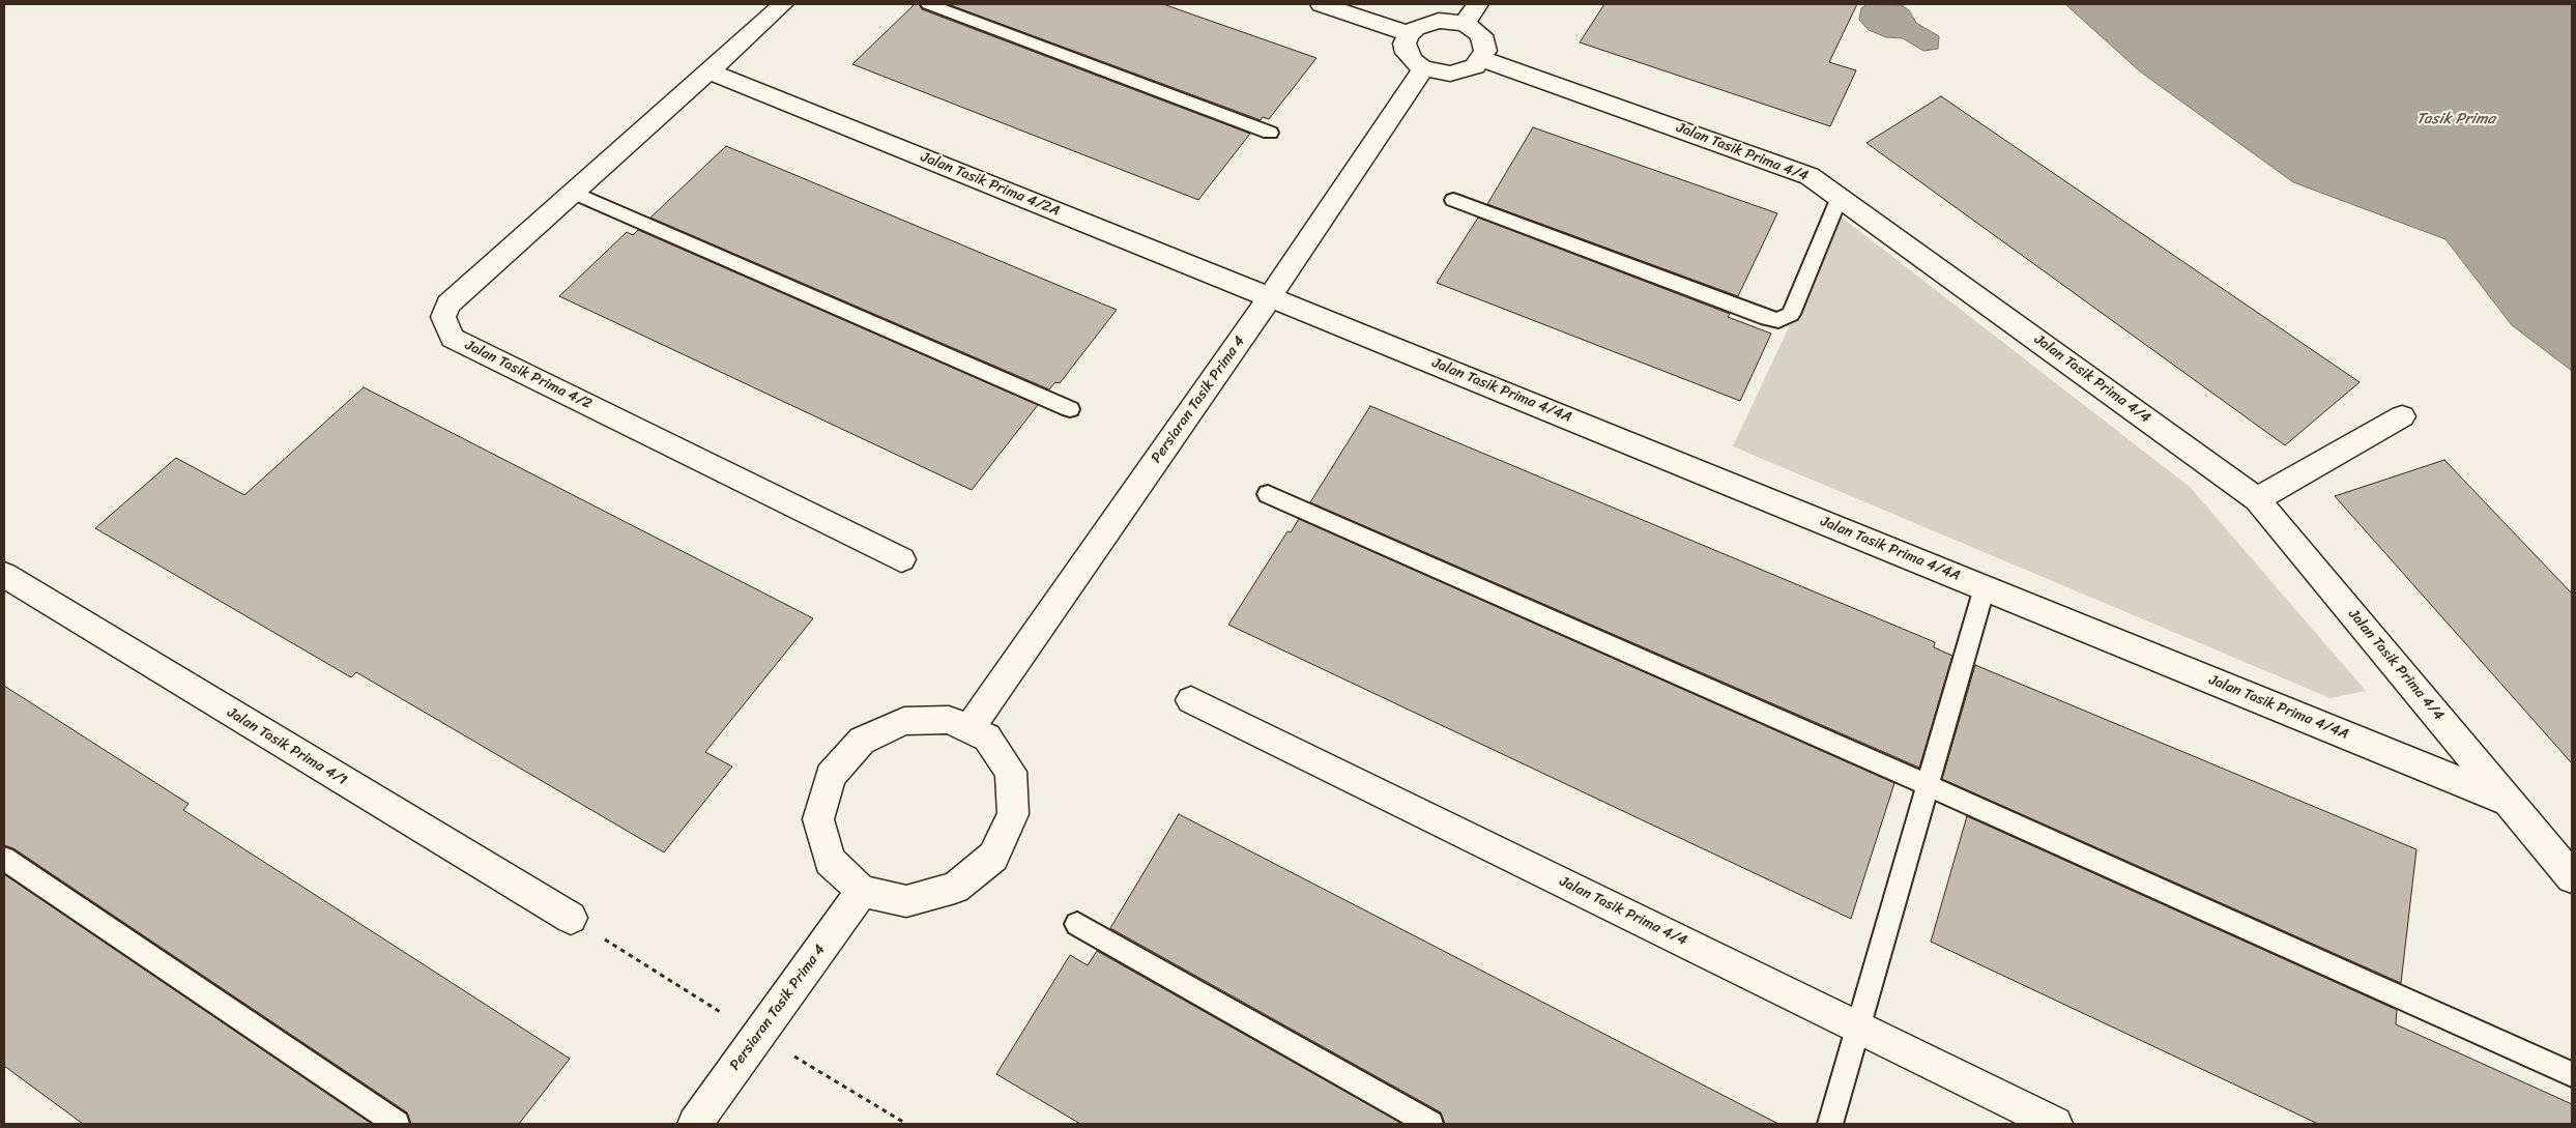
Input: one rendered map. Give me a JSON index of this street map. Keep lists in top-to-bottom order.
{
  "streets": {
    "street": [
      "Jalan Tasik Prima 4/4",
      "Jalan Tasik Prima 4/2A",
      "Jalan Tasik Prima 4/2",
      "Jalan Tasik Prima 4/4A",
      "Persiaran Tasik Prima 4",
      "Jalan Tasik Prima 4/1"
    ]
  },
  "crossings": [
    ["Jalan Tasik Prima 4/4", "Jalan Tasik Prima 4/4A"],
    ["Jalan Tasik Prima 4/4", "Persiaran Tasik Prima 4"],
    ["Jalan Tasik Prima 4/2A", "Jalan Tasik Prima 4/2"],
    ["Jalan Tasik Prima 4/2A", "Jalan Tasik Prima 4/4A"],
    ["Jalan Tasik Prima 4/2A", "Persiaran Tasik Prima 4"],
    ["Jalan Tasik Prima 4/4A", "Persiaran Tasik Prima 4"]
  ],
  "water": ["Tasik Prima"]
}
